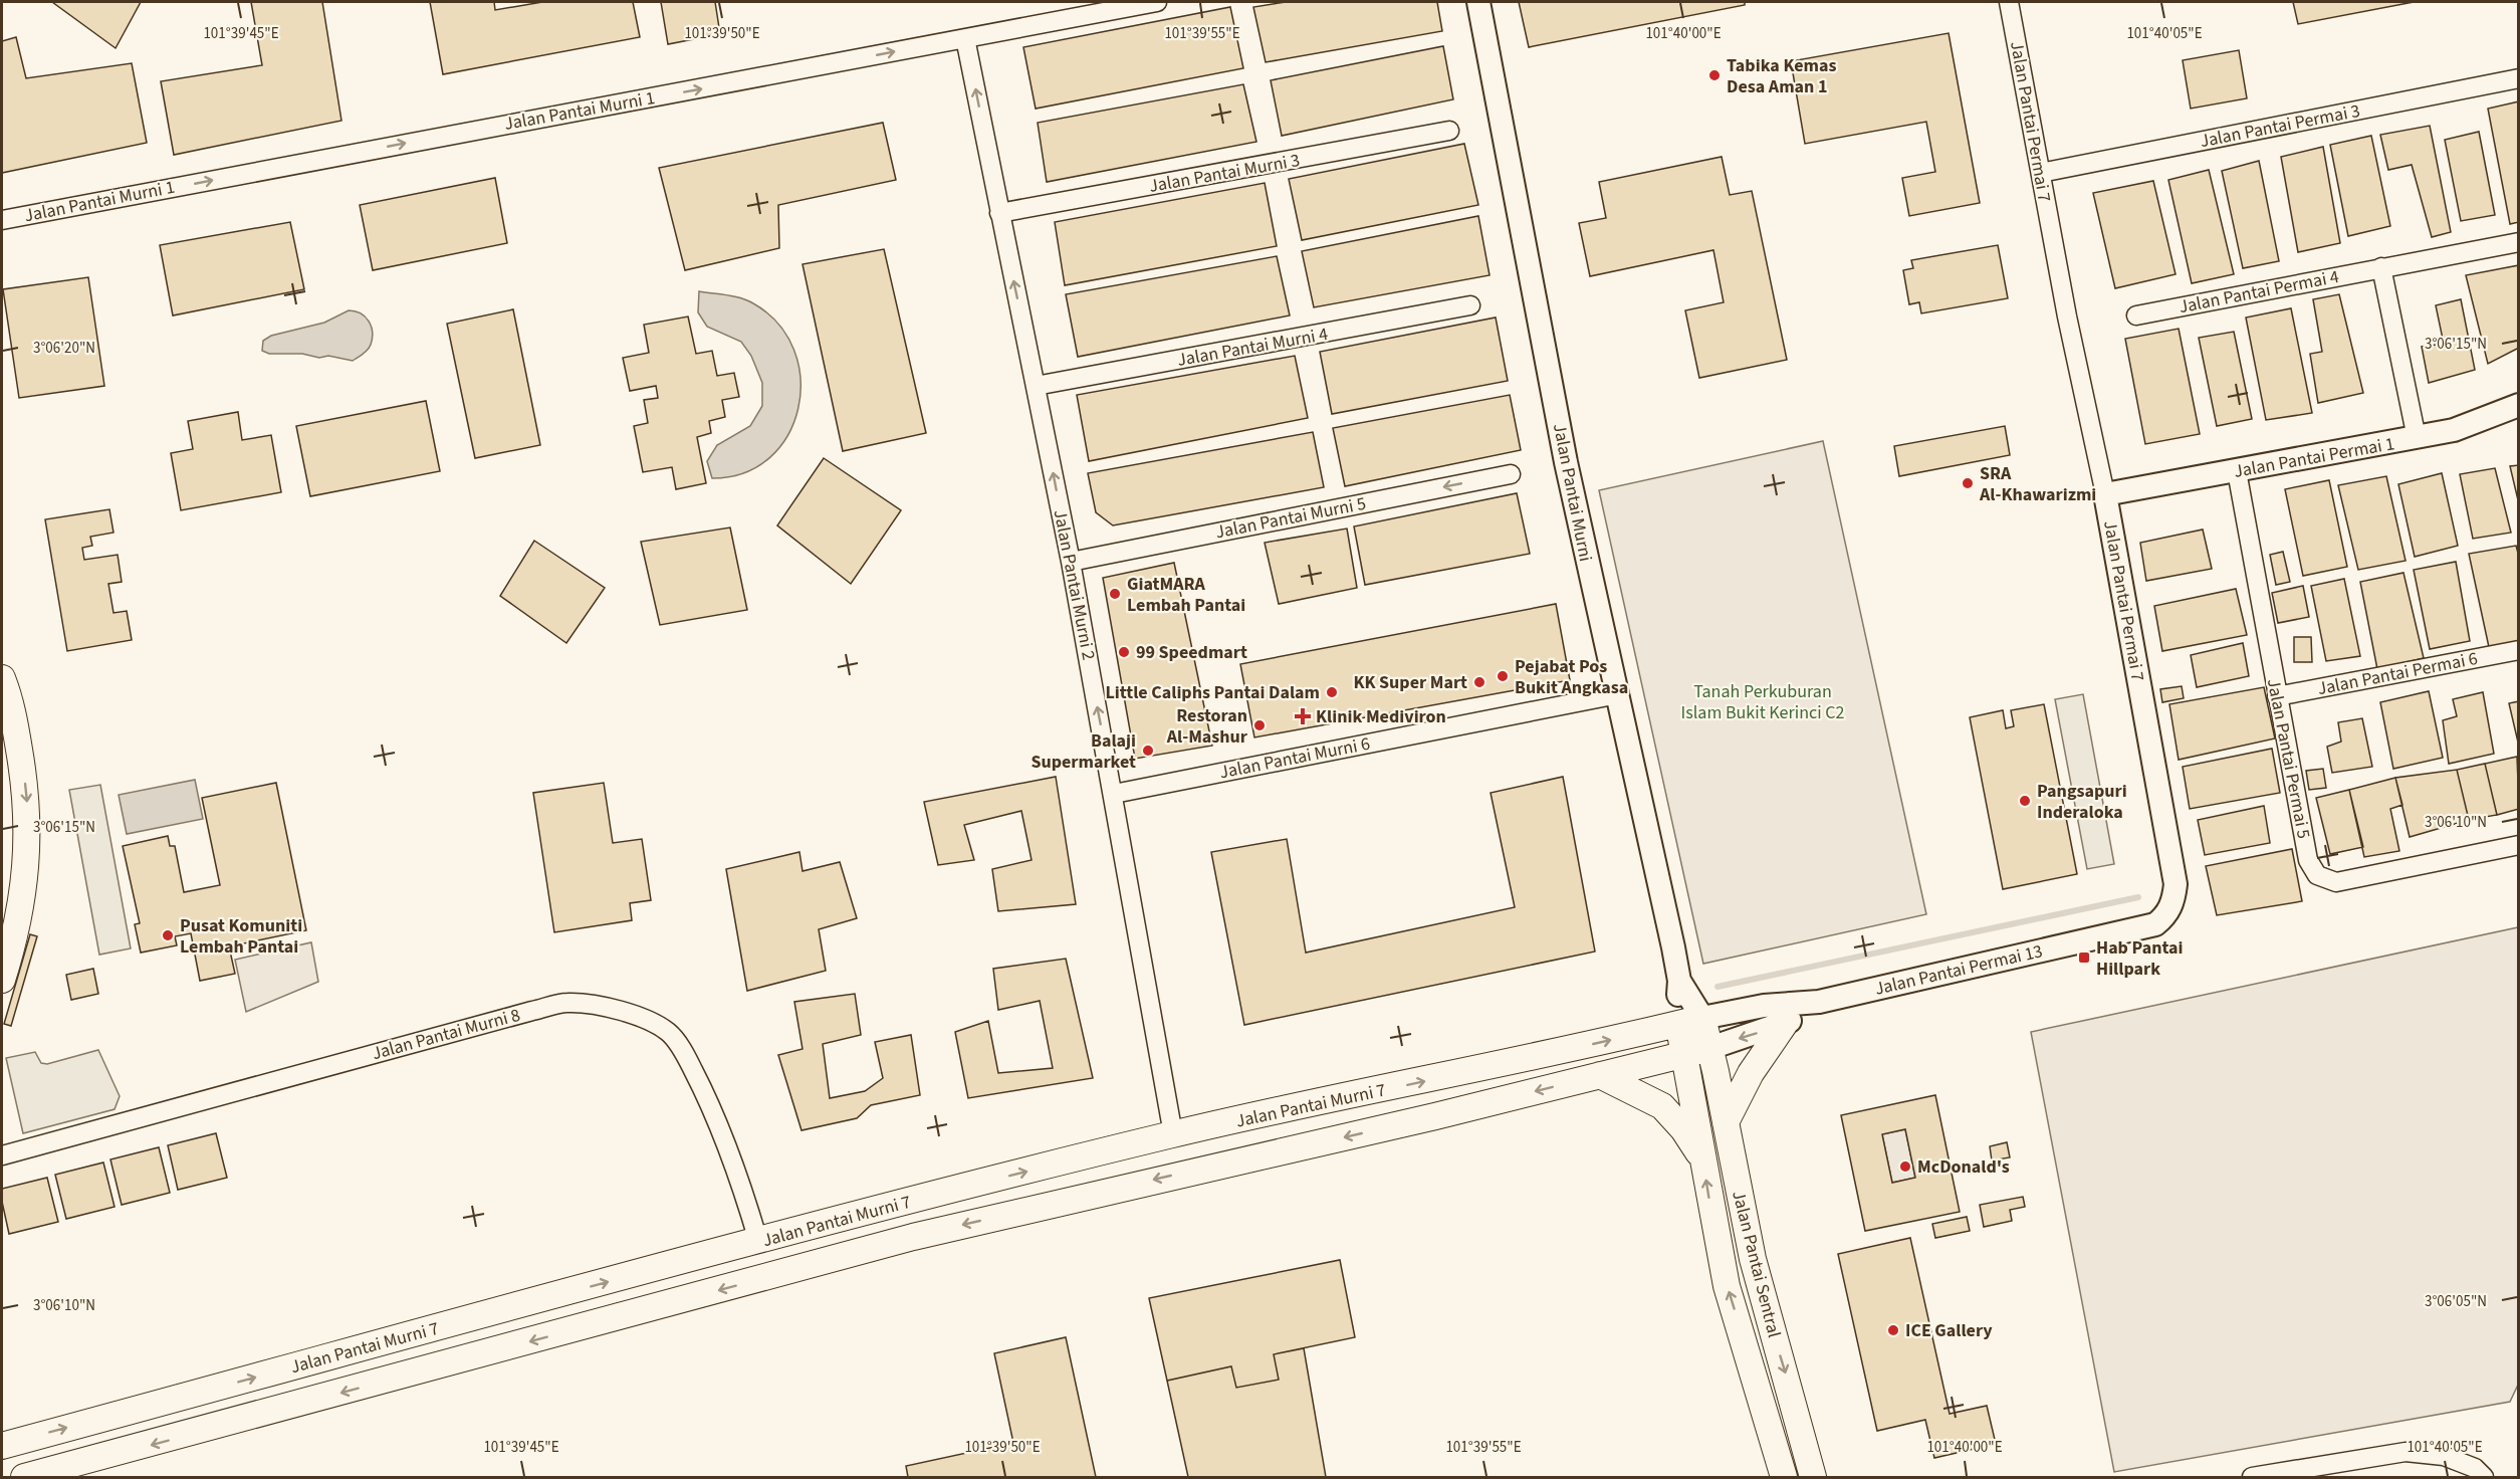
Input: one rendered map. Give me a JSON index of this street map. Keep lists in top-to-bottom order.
{
  "streets": {
    "main road": ["Jalan Pantai Murni 7", "Jalan Pantai Sentral"],
    "street": [
      "Jalan Pantai Murni 1",
      "Jalan Pantai Permai 7",
      "Jalan Pantai Permai 3",
      "Jalan Pantai Murni 3",
      "Jalan Pantai Permai 4",
      "Jalan Pantai Murni 4",
      "Jalan Pantai Permai 1",
      "Jalan Pantai Murni",
      "Jalan Pantai Murni 5",
      "Jalan Pantai Murni 2",
      "Jalan Pantai Permai 6",
      "Jalan Pantai Murni 6",
      "Jalan Pantai Permai 5",
      "Jalan Pantai Permai 13",
      "Jalan Pantai Murni 8"
    ]
  },
  "crossings": [
    ["Jalan Pantai Murni 1", "Jalan Pantai Murni 2"],
    ["Jalan Pantai Permai 7", "Jalan Pantai Permai 3"],
    ["Jalan Pantai Permai 7", "Jalan Pantai Permai 1"],
    ["Jalan Pantai Permai 7", "Jalan Pantai Permai 13"],
    ["Jalan Pantai Murni 3", "Jalan Pantai Murni 2"],
    ["Jalan Pantai Murni 4", "Jalan Pantai Murni 2"],
    ["Jalan Pantai Permai 1", "Jalan Pantai Permai 5"],
    ["Jalan Pantai Murni", "Jalan Pantai Murni 6"],
    ["Jalan Pantai Murni", "Jalan Pantai Permai 13"],
    ["Jalan Pantai Murni", "Jalan Pantai Murni 7"],
    ["Jalan Pantai Murni", "Jalan Pantai Sentral"],
    ["Jalan Pantai Murni 5", "Jalan Pantai Murni 2"],
    ["Jalan Pantai Murni 2", "Jalan Pantai Murni 6"],
    ["Jalan Pantai Murni 2", "Jalan Pantai Murni 7"],
    ["Jalan Pantai Permai 6", "Jalan Pantai Permai 5"],
    ["Jalan Pantai Permai 13", "Jalan Pantai Murni 7"],
    ["Jalan Pantai Permai 13", "Jalan Pantai Sentral"],
    ["Jalan Pantai Murni 8", "Jalan Pantai Murni 7"],
    ["Jalan Pantai Murni 7", "Jalan Pantai Sentral"]
  ],
  "one_way": ["Jalan Pantai Murni 1", "Jalan Pantai Murni 5", "Jalan Pantai Murni 2"],
  "parks": ["Tanah Perkuburan Islam Bukit Kerinci C2"],
  "places": {
    "other": [
      "Tabika Kemas Desa Aman 1",
      "SRA Al-Khawarizmi",
      "GiatMARA Lembah Pantai",
      "99 Speedmart",
      "Pejabat Pos Bukit Angkasa",
      "KK Super Mart",
      "Little Caliphs Pantai Dalam",
      "Restoran Al-Mashur",
      "Balaji Supermarket",
      "Pangsapuri Inderaloka",
      "Pusat Komuniti Lembah Pantai",
      "McDonald's",
      "ICE Gallery"
    ],
    "health": ["Klinik Mediviron"],
    "transit": ["Hab Pantai Hillpark"]
  },
  "coordinates": [
    "101°39'45\"E",
    "101°39'50\"E",
    "101°39'55\"E",
    "101°40'00\"E",
    "101°40'05\"E",
    "3°06'15\"N",
    "3°06'20\"N",
    "3°06'10\"N",
    "3°06'05\"N"
  ]
}
